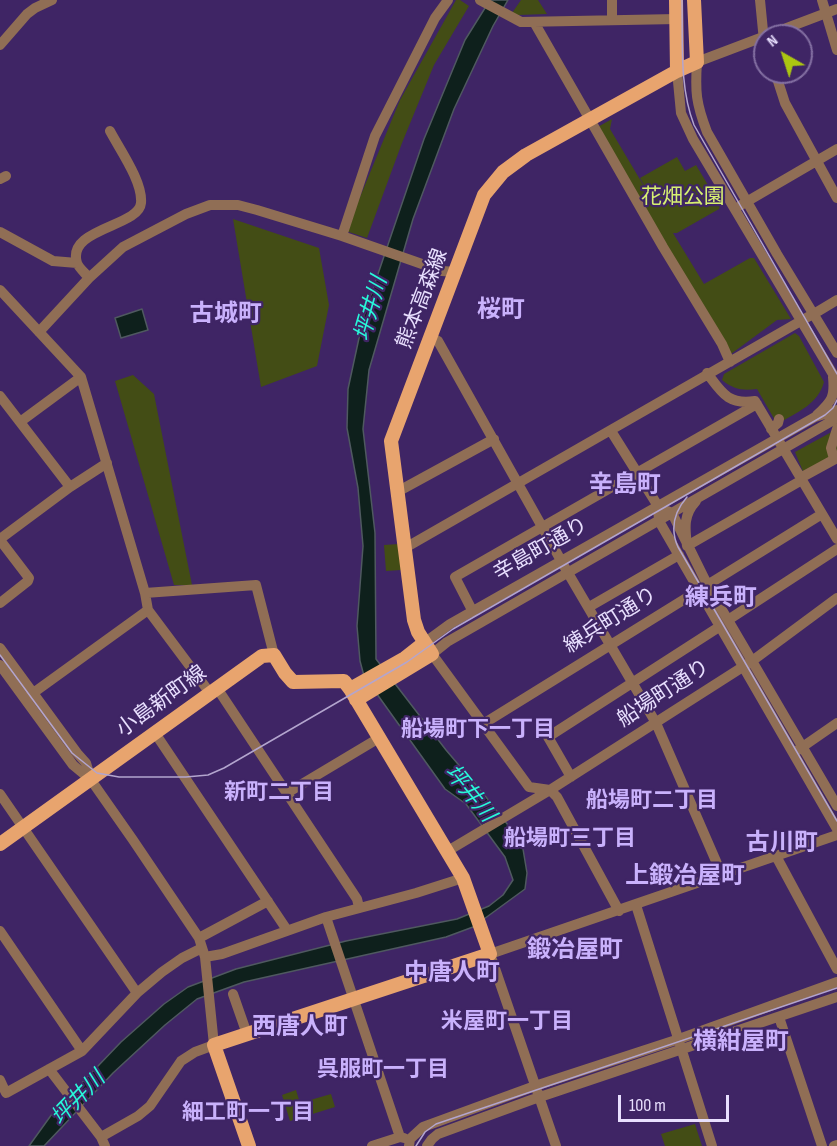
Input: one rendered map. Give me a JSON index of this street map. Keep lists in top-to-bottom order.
{
  "streets": {
    "main road": ["熊本高森線", "小島新町線"],
    "street": ["辛島町通り", "練兵町通り", "船場町通り"]
  },
  "crossings": [
    ["熊本高森線", "辛島町通り"]
  ],
  "districts": [
    "桜町",
    "古城町",
    "辛島町",
    "練兵町",
    "船場町下一丁目",
    "新町二丁目",
    "船場町二丁目",
    "船場町三丁目",
    "古川町",
    "上鍛冶屋町",
    "鍛冶屋町",
    "中唐人町",
    "米屋町一丁目",
    "西唐人町",
    "横紺屋町",
    "呉服町一丁目",
    "細工町一丁目"
  ],
  "water": ["坪井川"],
  "parks": ["花畑公園"],
  "scale_bar": "100 m",
  "north": "top left"
}
